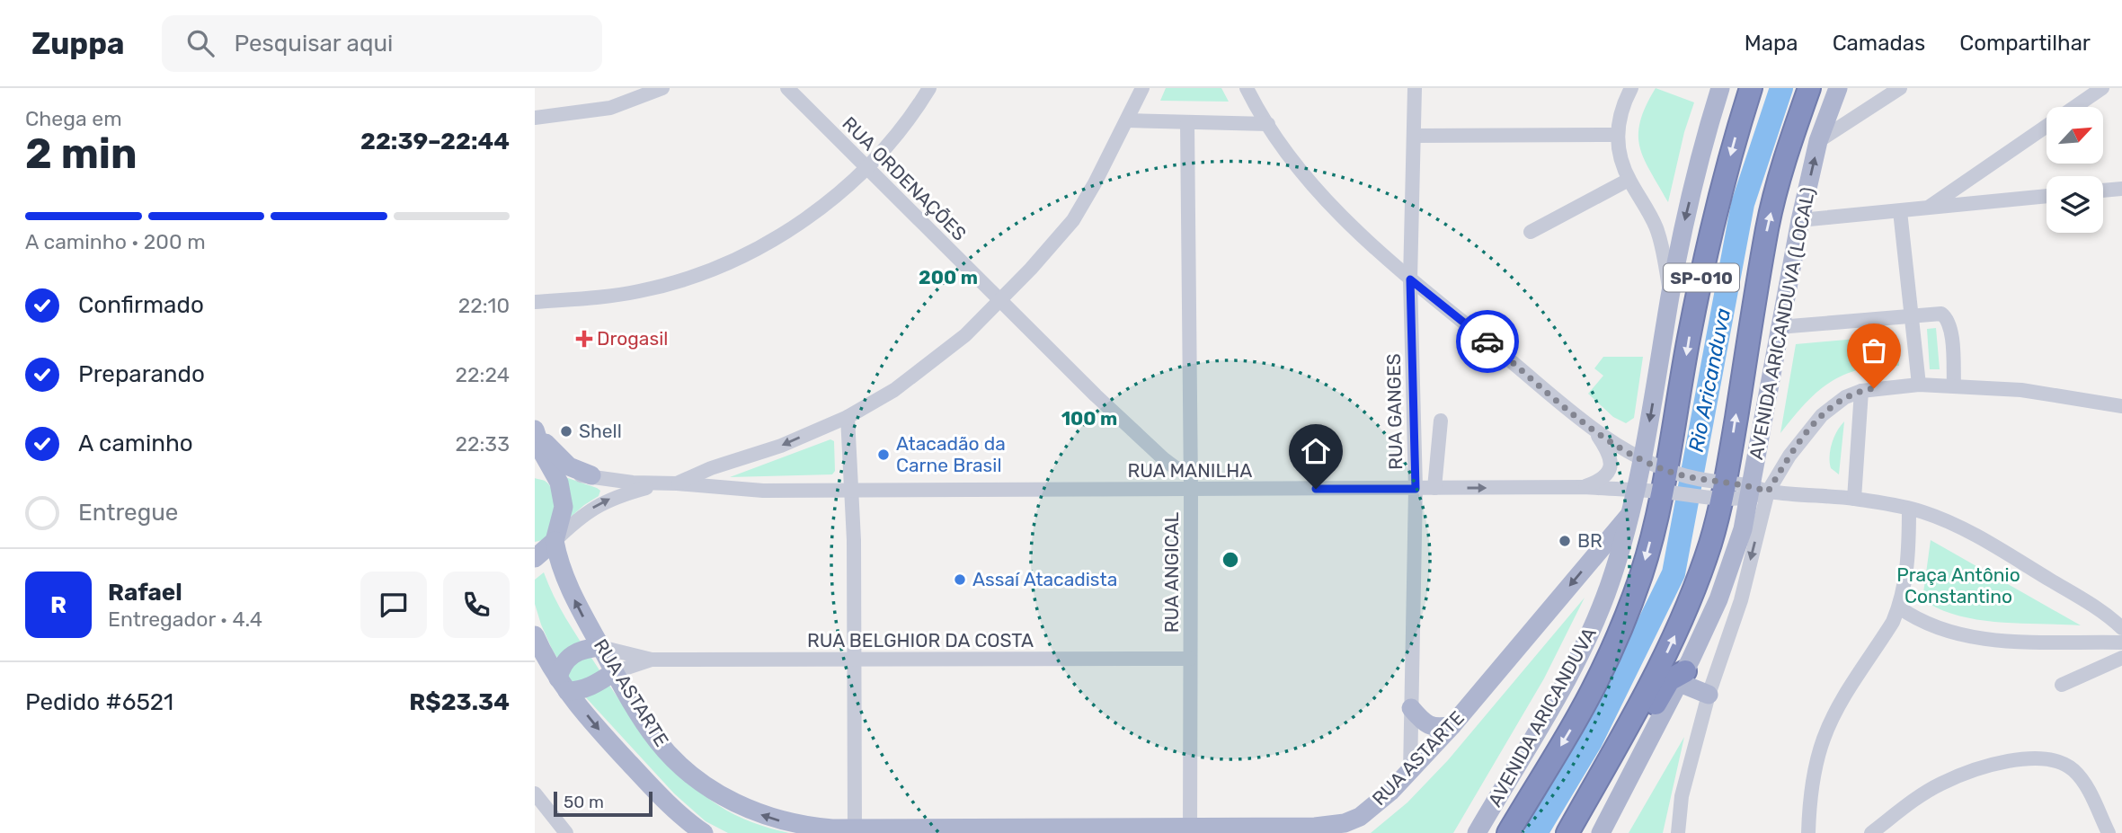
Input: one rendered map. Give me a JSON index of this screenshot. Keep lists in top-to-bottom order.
{
  "streets": {
    "highway": ["SP-010"],
    "main road": ["AVENIDA ARICANDUVA (LOCAL)", "RUA ASTARTE", "AVENIDA ARICANDUVA"],
    "street": [
      "RUA ORDENAÇÕES",
      "RUA GANGES",
      "RUA MANILHA",
      "RUA ANGICAL",
      "RUA BELGHIOR DA COSTA"
    ]
  },
  "crossings": [
    ["RUA ORDENAÇÕES", "RUA ANGICAL"],
    ["SP-010", "RUA MANILHA"],
    ["RUA GANGES", "RUA MANILHA"],
    ["RUA GANGES", "RUA ASTARTE"],
    ["RUA MANILHA", "RUA ANGICAL"],
    ["RUA MANILHA", "RUA ASTARTE"],
    ["RUA MANILHA", "AVENIDA ARICANDUVA"],
    ["RUA ANGICAL", "RUA BELGHIOR DA COSTA"],
    ["RUA ANGICAL", "RUA ASTARTE"],
    ["RUA BELGHIOR DA COSTA", "RUA ASTARTE"],
    ["RUA ASTARTE", "AVENIDA ARICANDUVA"]
  ],
  "water": ["Rio Aricanduva"],
  "parks": ["Praça Antônio Constantino"],
  "places": {
    "health": ["Drogasil"],
    "other": [
      "Shell",
      "Atacadão da Carne Brasil",
      "BR",
      "Assaí Atacadista"
    ]
  },
  "scale_bar": "50 m",
  "north": "top right",
  "page": {
    "header": "Zuppa",
    "search": "Pesquisar aqui",
    "nav": ["Mapa", "Camadas", "Compartilhar"],
    "heading": ["2 min", "Chega em", "22:39–22:44"],
    "panel": [
      "Rafael",
      "Entregador · 4.4",
      "Pedido #6521",
      "R$23.34"
    ],
    "bar": "A caminho · 200 m",
    "list": [
      ["Confirmado", "22:10"],
      ["Preparando", "22:24"],
      ["A caminho", "22:33"],
      "Entregue"
    ],
    "round": "R",
    "scale": "50 m"
  },
  "rings": ["200 m", "100 m"]
}
